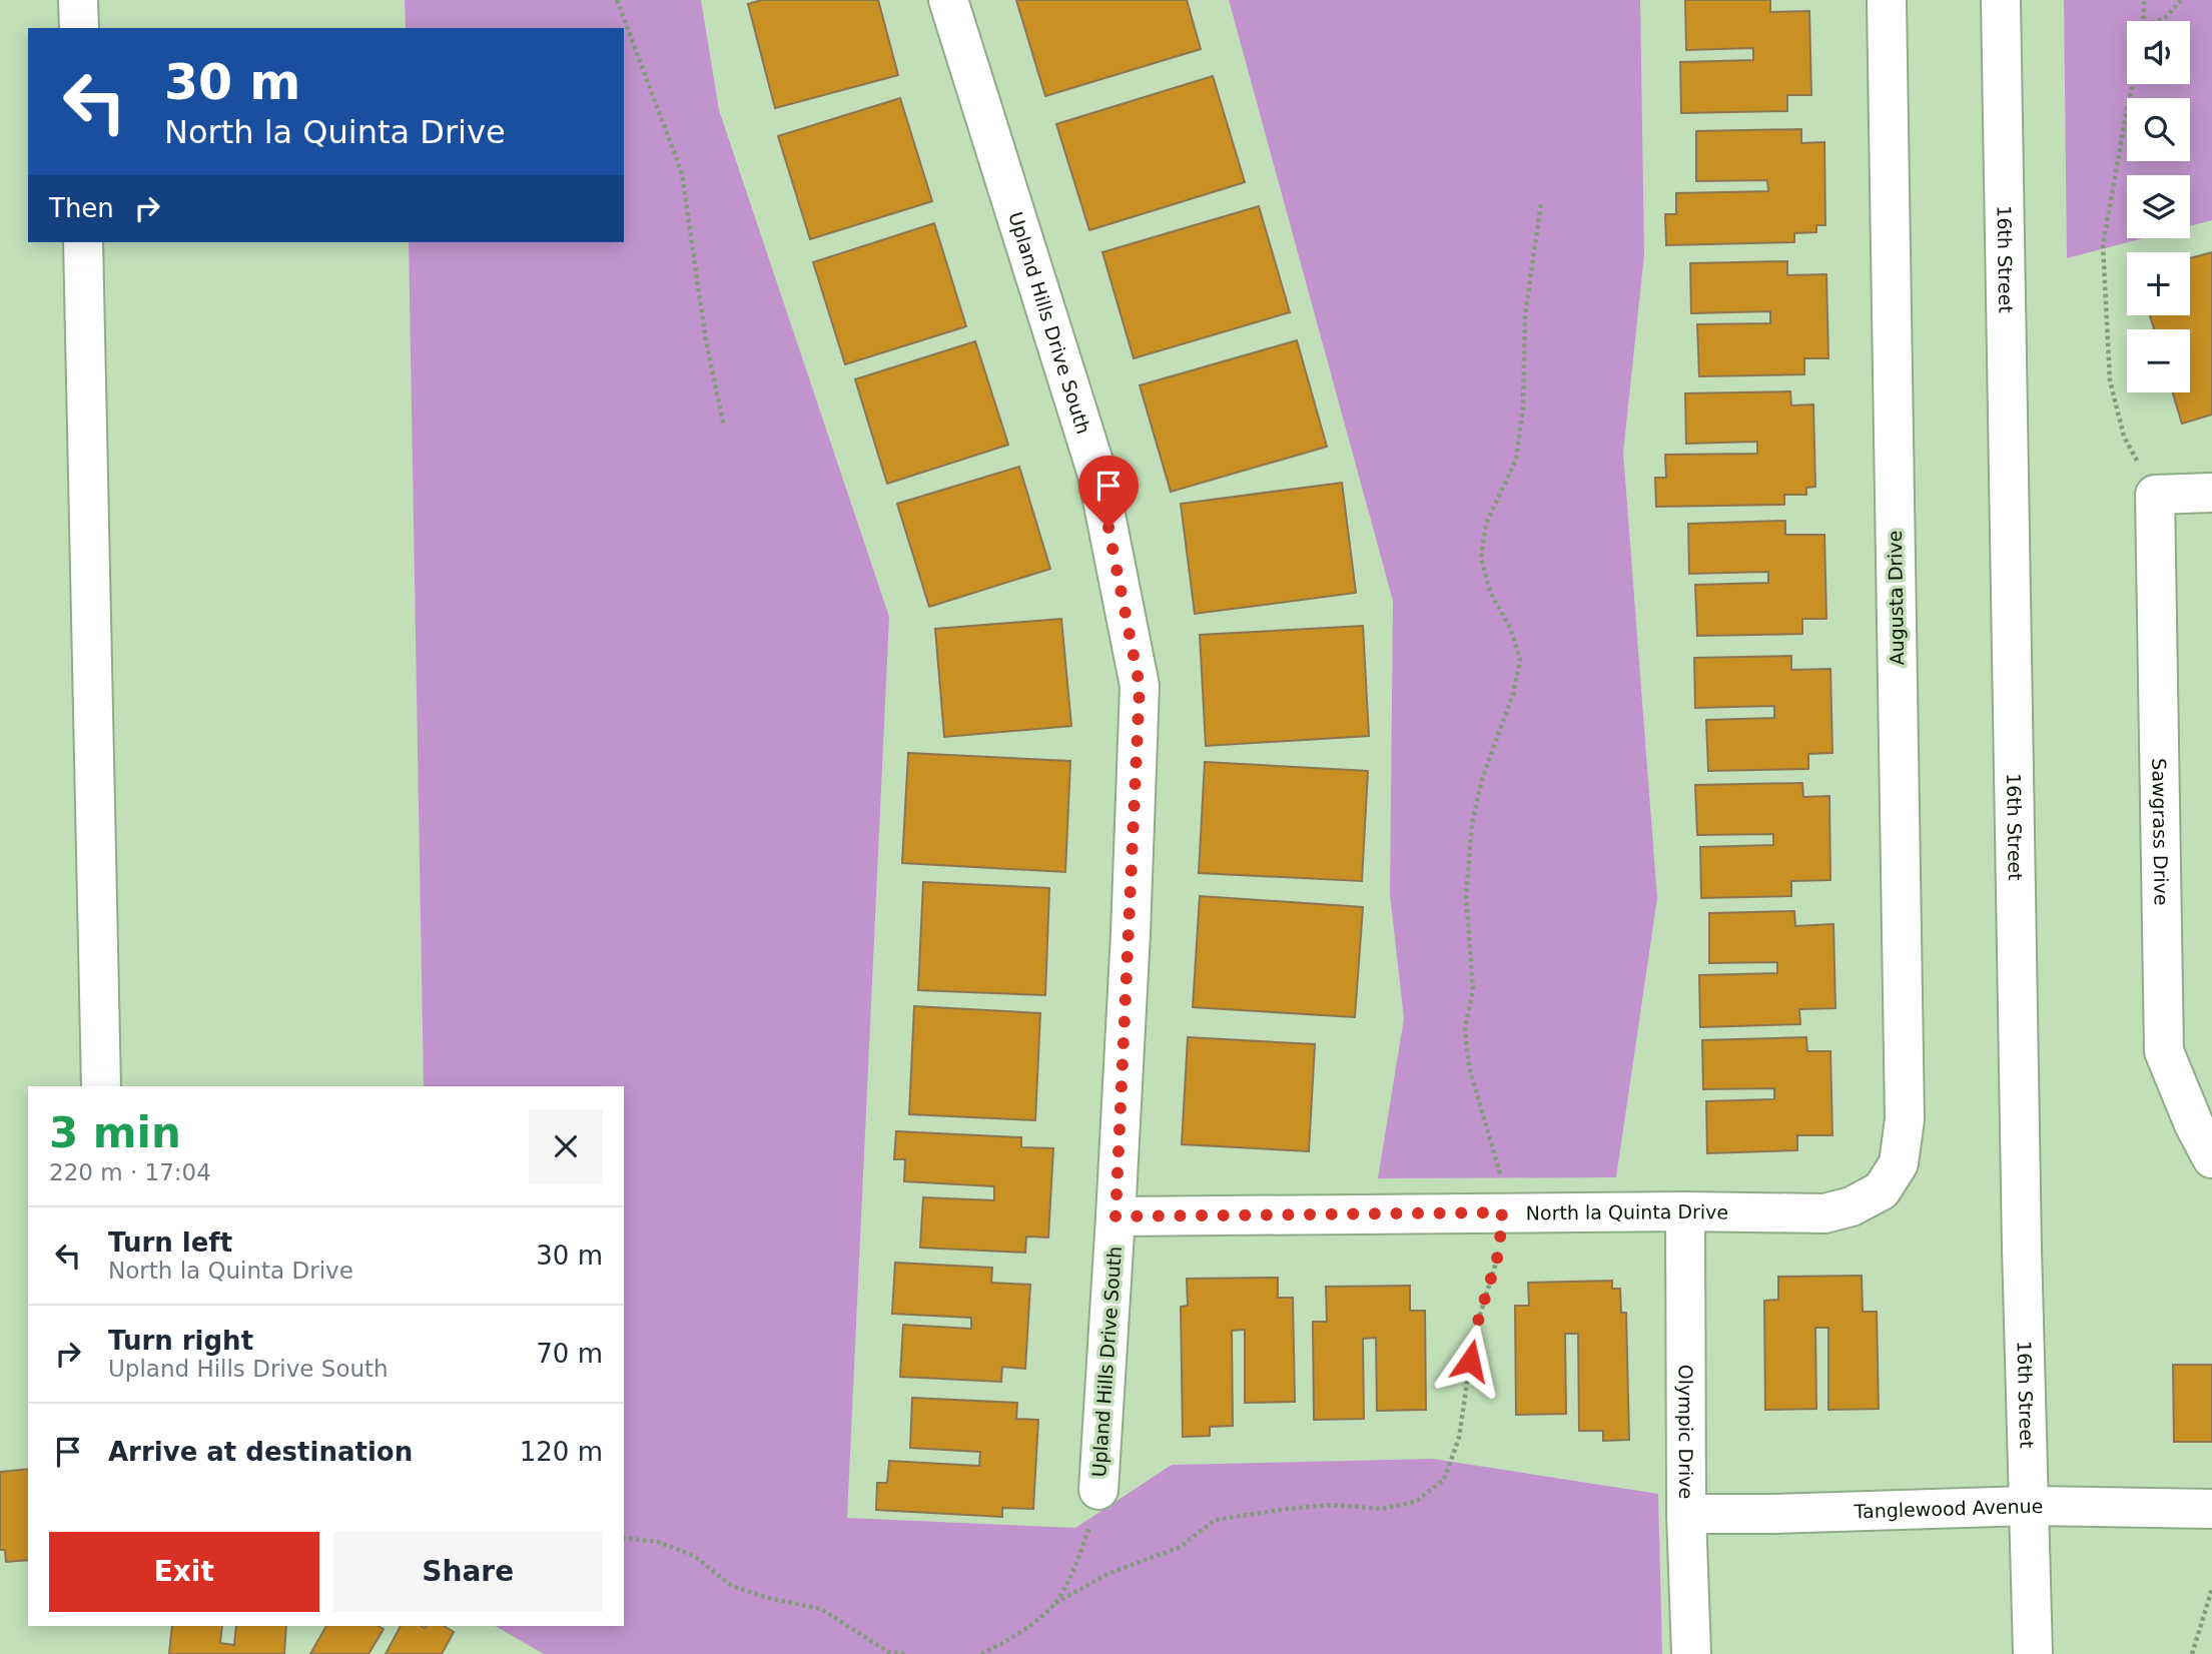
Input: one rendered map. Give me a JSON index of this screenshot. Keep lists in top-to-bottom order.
{
  "streets": {
    "street": [
      "16th Street",
      "Upland Hills Drive South",
      "Augusta Drive",
      "Sawgrass Drive",
      "North la Quinta Drive",
      "Olympic Drive",
      "Tanglewood Avenue"
    ]
  },
  "crossings": [
    ["16th Street", "Tanglewood Avenue"],
    ["Upland Hills Drive South", "North la Quinta Drive"],
    ["Augusta Drive", "North la Quinta Drive"],
    ["North la Quinta Drive", "Olympic Drive"],
    ["Olympic Drive", "Tanglewood Avenue"]
  ],
  "page": {
    "map_buttons": ["+", "−"],
    "turn": ["30 m", "North la Quinta Drive"],
    "then": "Then",
    "heading": ["3 min", "220 m · 17:04"],
    "list": [
      {
        "name": "Turn left",
        "note": "North la Quinta Drive",
        "value": "30 m"
      },
      {
        "name": "Turn right",
        "note": "Upland Hills Drive South",
        "value": "70 m"
      },
      {
        "name": "Arrive at destination",
        "value": "120 m"
      }
    ],
    "buttons": ["Exit", "Share"]
  }
}
